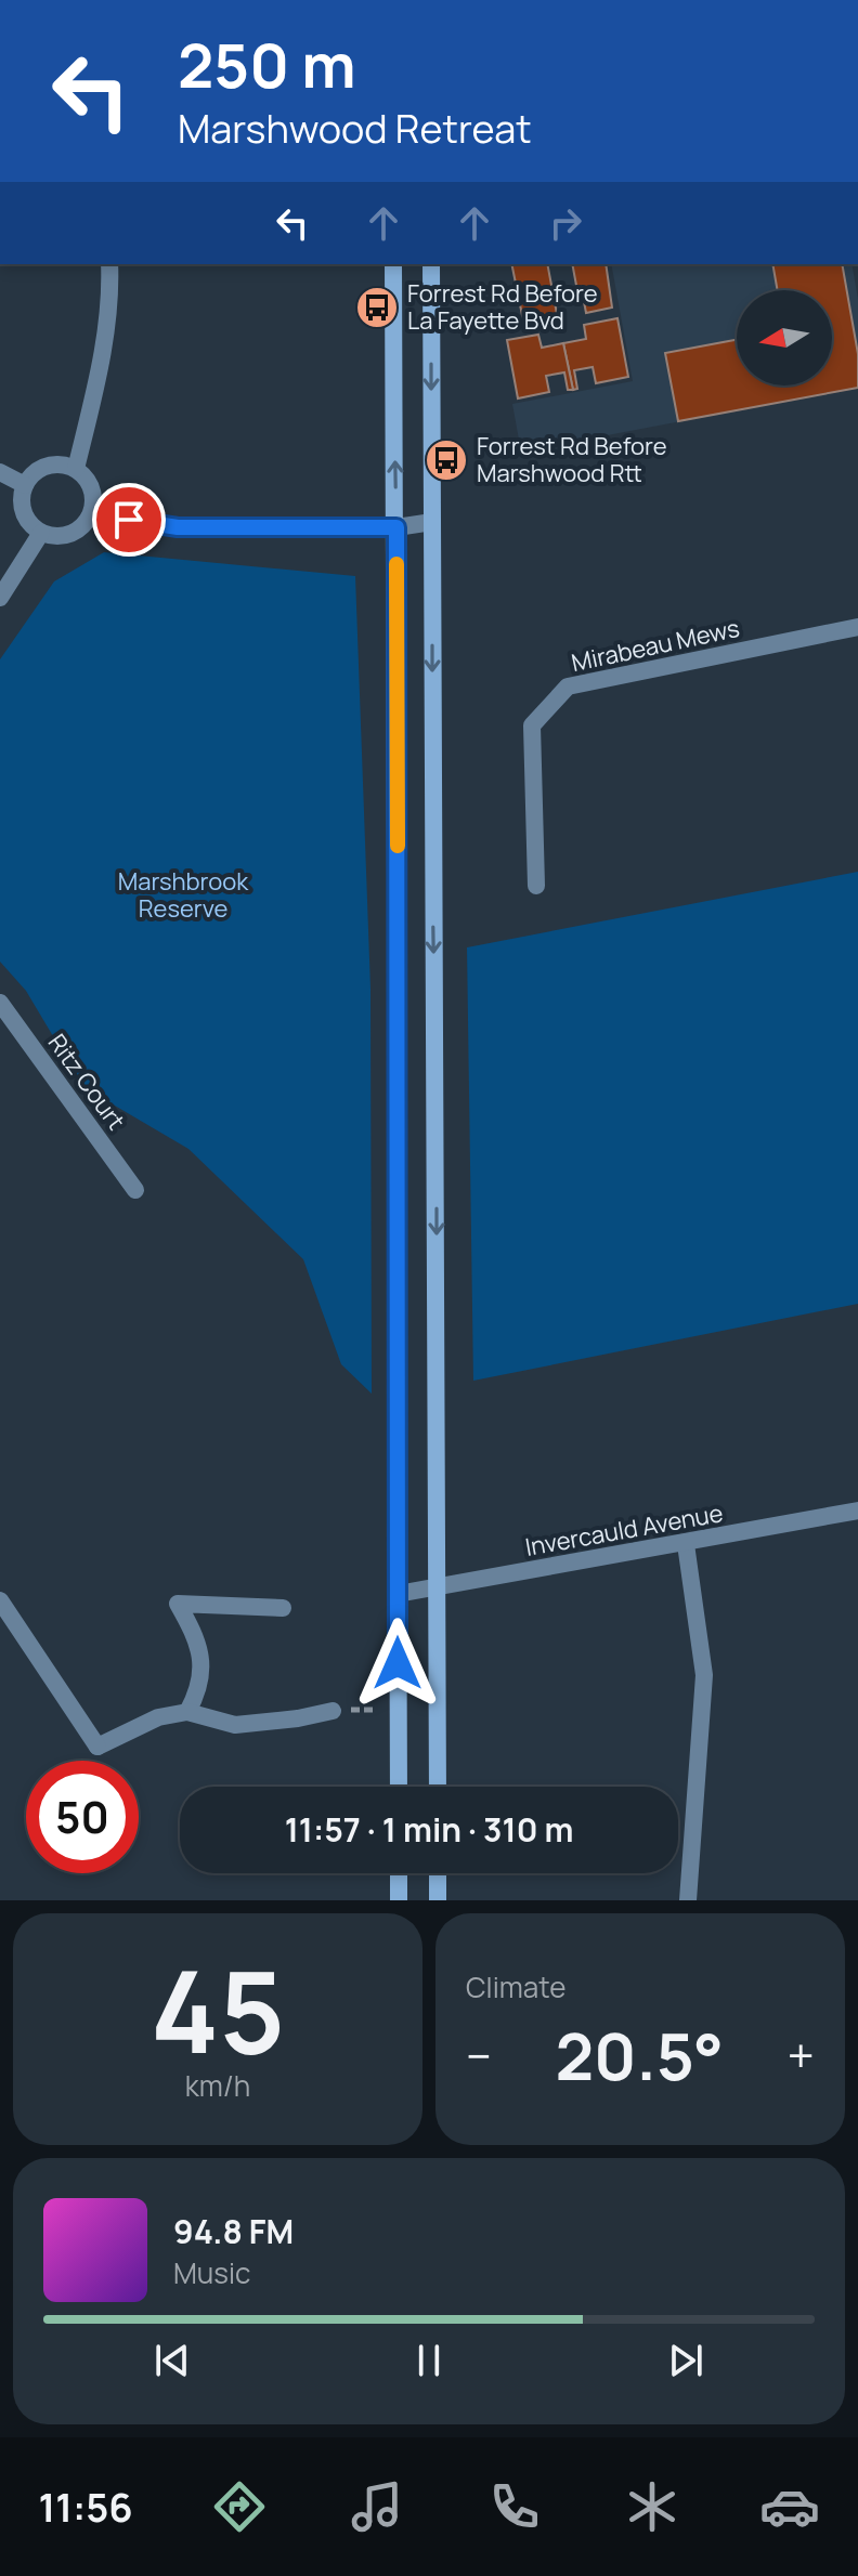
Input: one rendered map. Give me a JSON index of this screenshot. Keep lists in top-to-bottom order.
{
  "streets": {
    "street": ["Mirabeau Mews", "Ritz Court", "Invercauld Avenue"]
  },
  "parks": ["Marshbrook Reserve"],
  "places": {
    "bus stop": ["Forrest Rd Before La Fayette Bvd", "Forrest Rd Before Marshwood Rtt"]
  },
  "north": "left",
  "page": {
    "turn": ["250 m", "Marshwood Retreat"],
    "limit": "50",
    "trip": "11:57 · 1 min · 310 m",
    "tile": [
      ["45", "km/h"],
      "Climate"
    ],
    "heat": ["−", "20.5°", "+"],
    "song": ["94.8 FM", "Music"],
    "tabs": "11:56"
  }
}
